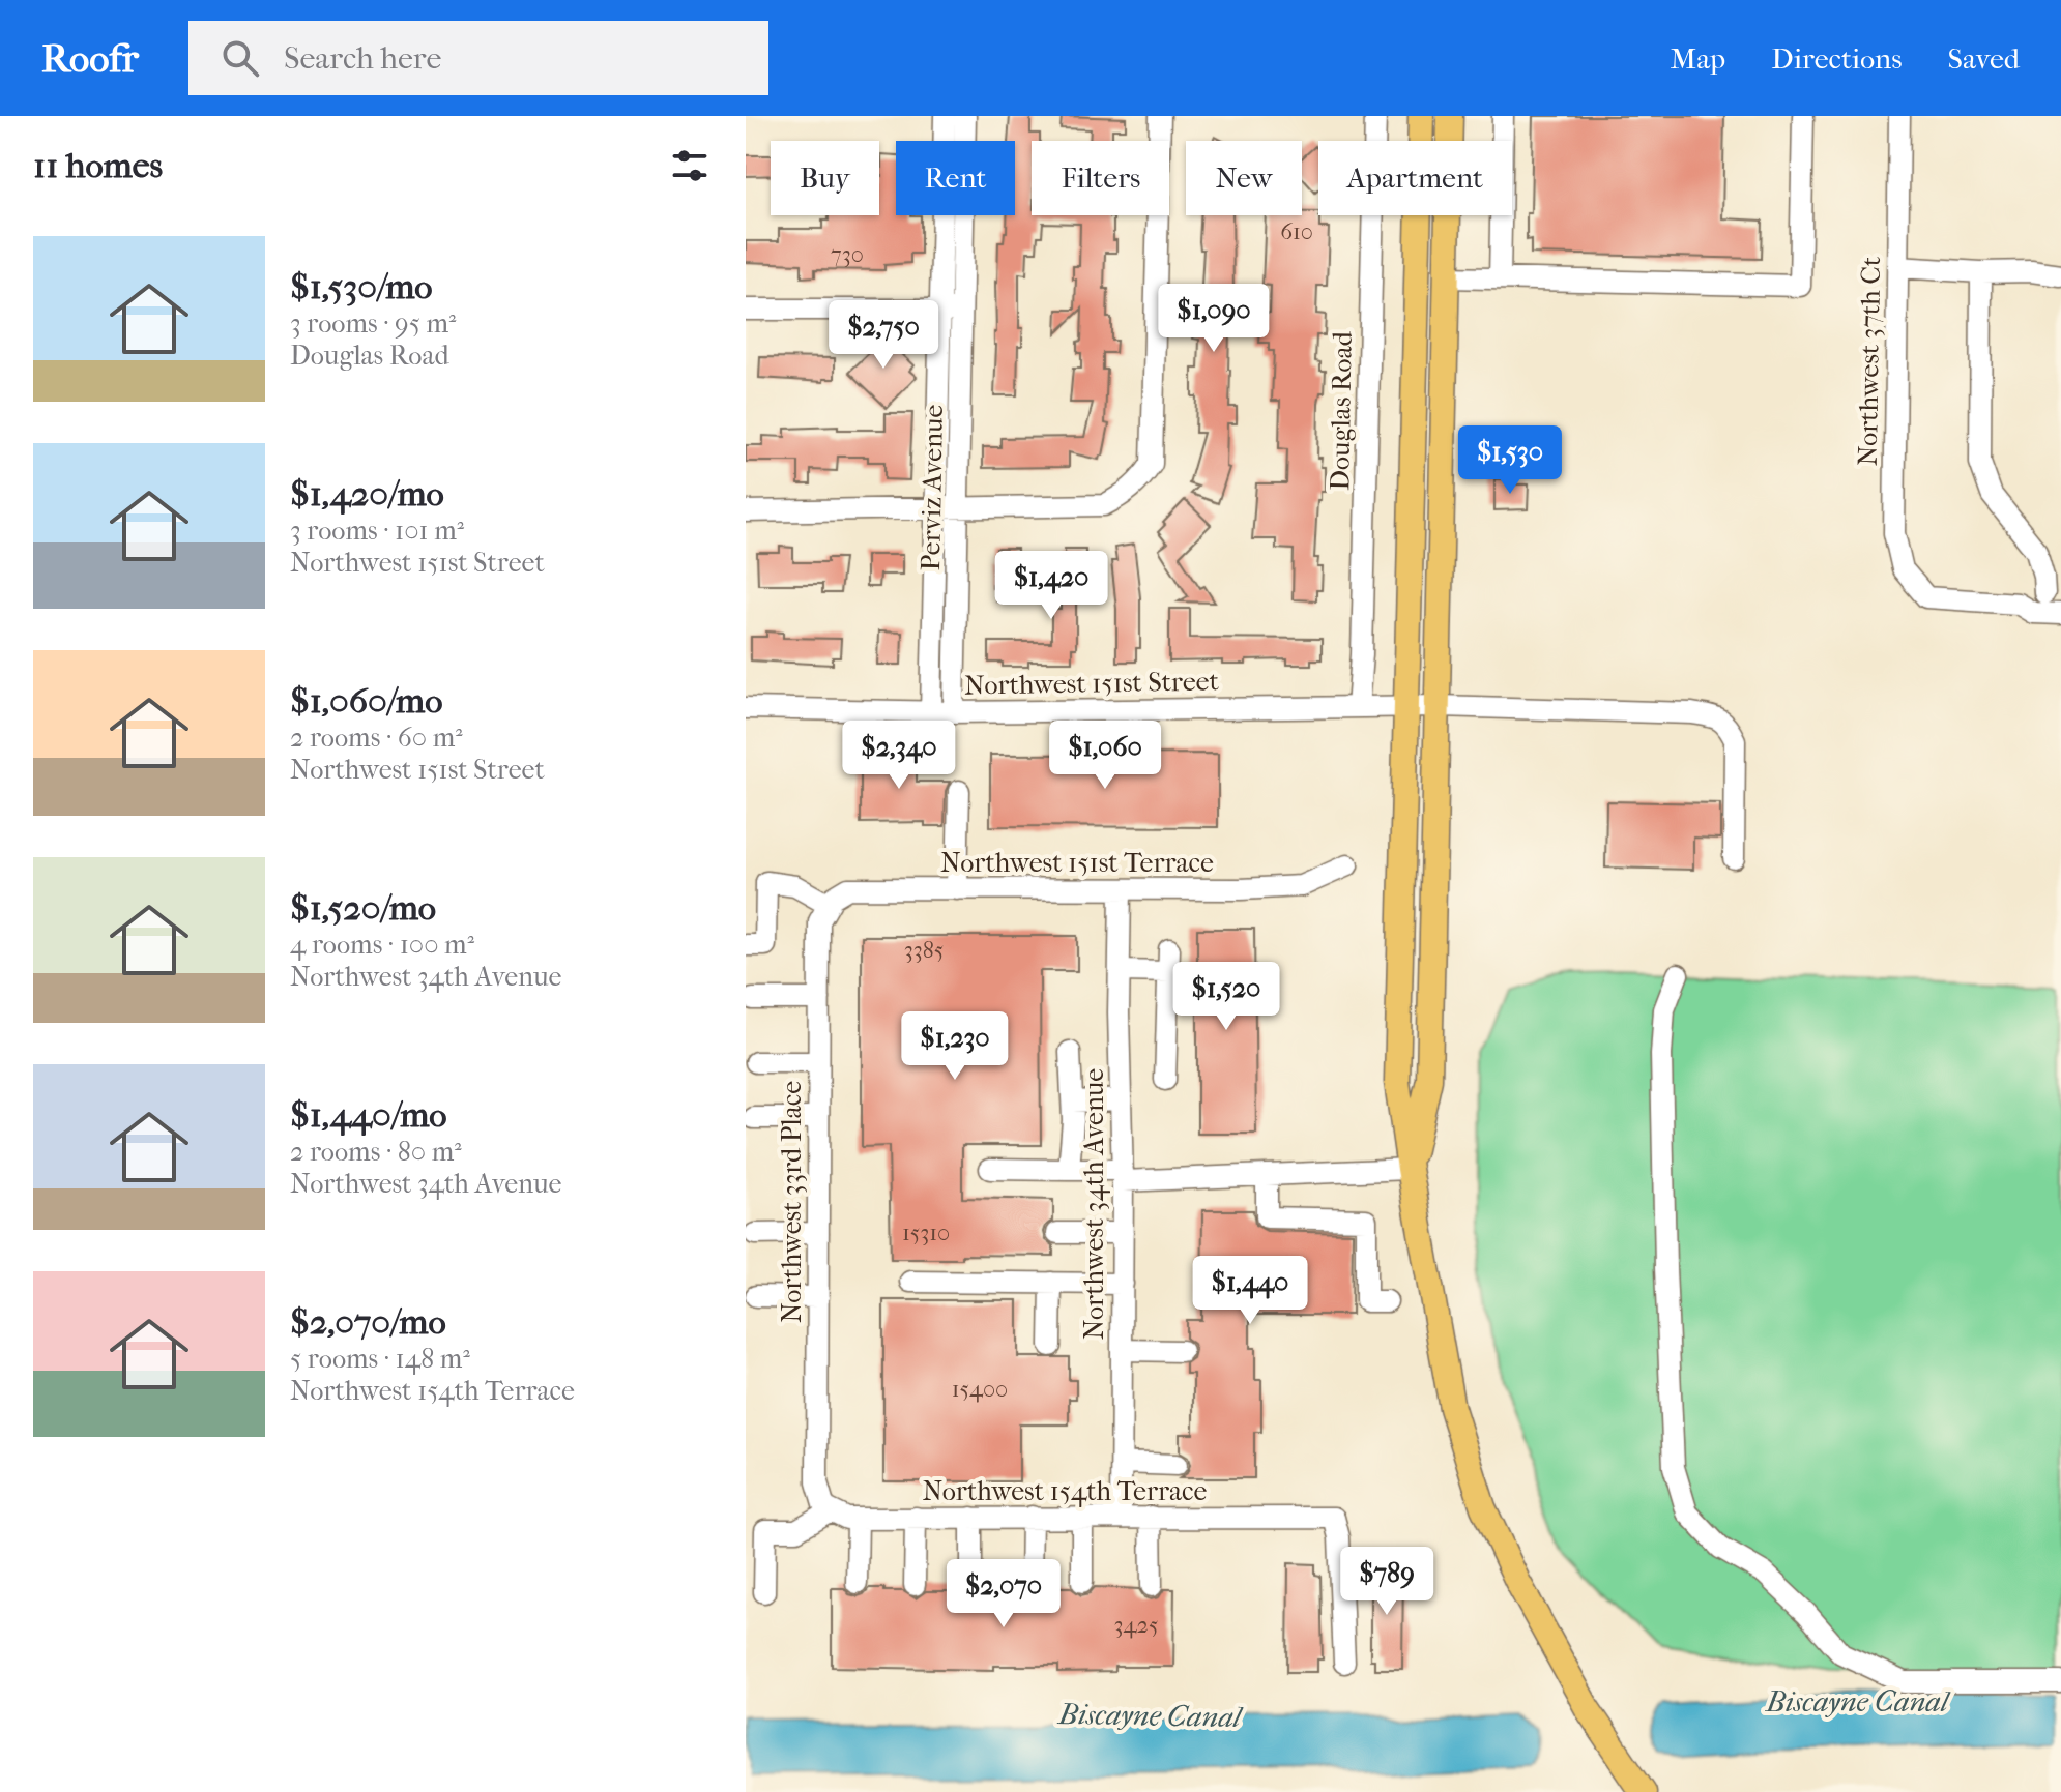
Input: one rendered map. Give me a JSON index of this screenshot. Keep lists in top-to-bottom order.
{
  "streets": {
    "street": [
      "Northwest 37th Ct",
      "Douglas Road",
      "Perviz Avenue",
      "Northwest 151st Street",
      "Northwest 151st Terrace",
      "Northwest 33rd Place",
      "Northwest 34th Avenue",
      "Northwest 154th Terrace"
    ]
  },
  "crossings": [
    ["Douglas Road", "Northwest 151st Street"],
    ["Perviz Avenue", "Northwest 151st Street"],
    ["Northwest 151st Terrace", "Northwest 33rd Place"],
    ["Northwest 151st Terrace", "Northwest 34th Avenue"],
    ["Northwest 33rd Place", "Northwest 154th Terrace"],
    ["Northwest 34th Avenue", "Northwest 154th Terrace"]
  ],
  "water": ["Biscayne Canal"],
  "house_numbers": [
    "610",
    "730",
    "3385",
    "15310",
    "15400",
    "3425"
  ],
  "page": {
    "header": "Roofr",
    "search": "Search here",
    "nav": ["Map", "Directions", "Saved"],
    "heading": "11 homes",
    "chip": [
      "Buy",
      "Rent",
      "Filters",
      "New",
      "Apartment"
    ],
    "list": [
      {
        "name": "$1,530/mo",
        "note": "3 rooms · 95 m² · Douglas Road"
      },
      {
        "name": "$1,420/mo",
        "note": "3 rooms · 101 m² · Northwest 151st Street"
      },
      {
        "name": "$1,060/mo",
        "note": "2 rooms · 60 m² · Northwest 151st Street"
      },
      {
        "name": "$1,520/mo",
        "note": "4 rooms · 100 m² · Northwest 34th Avenue"
      },
      {
        "name": "$1,440/mo",
        "note": "2 rooms · 80 m² · Northwest 34th Avenue"
      },
      {
        "name": "$2,070/mo",
        "note": "5 rooms · 148 m² · Northwest 154th Terrace"
      }
    ],
    "price": [
      "$1,090",
      "$2,750",
      "$1,530",
      "$1,420",
      "$2,340",
      "$1,060",
      "$1,520",
      "$1,230",
      "$1,440",
      "$789",
      "$2,070"
    ]
  }
}
